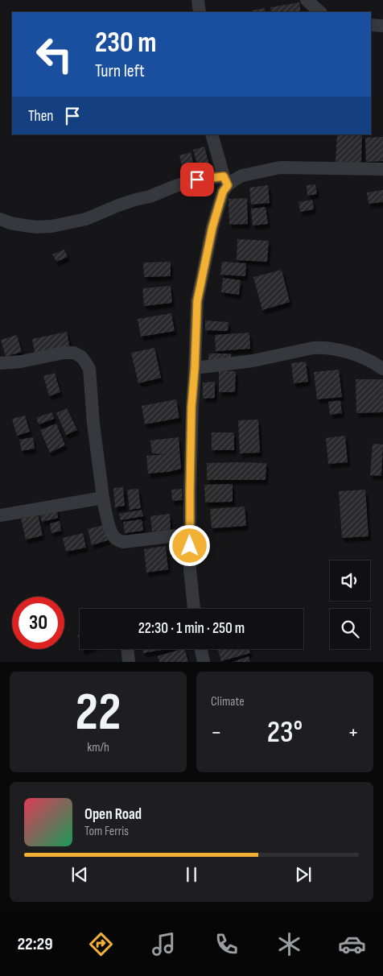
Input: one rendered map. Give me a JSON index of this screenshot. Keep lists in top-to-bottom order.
{
  "page": {
    "turn": ["230 m", "Turn left"],
    "then": "Then",
    "limit": "30",
    "trip": "22:30 · 1 min · 250 m",
    "tile": [
      ["22", "km/h"],
      "Climate"
    ],
    "heat": ["−", "23°", "+"],
    "song": ["Open Road", "Tom Ferris"],
    "tabs": "22:29"
  }
}
